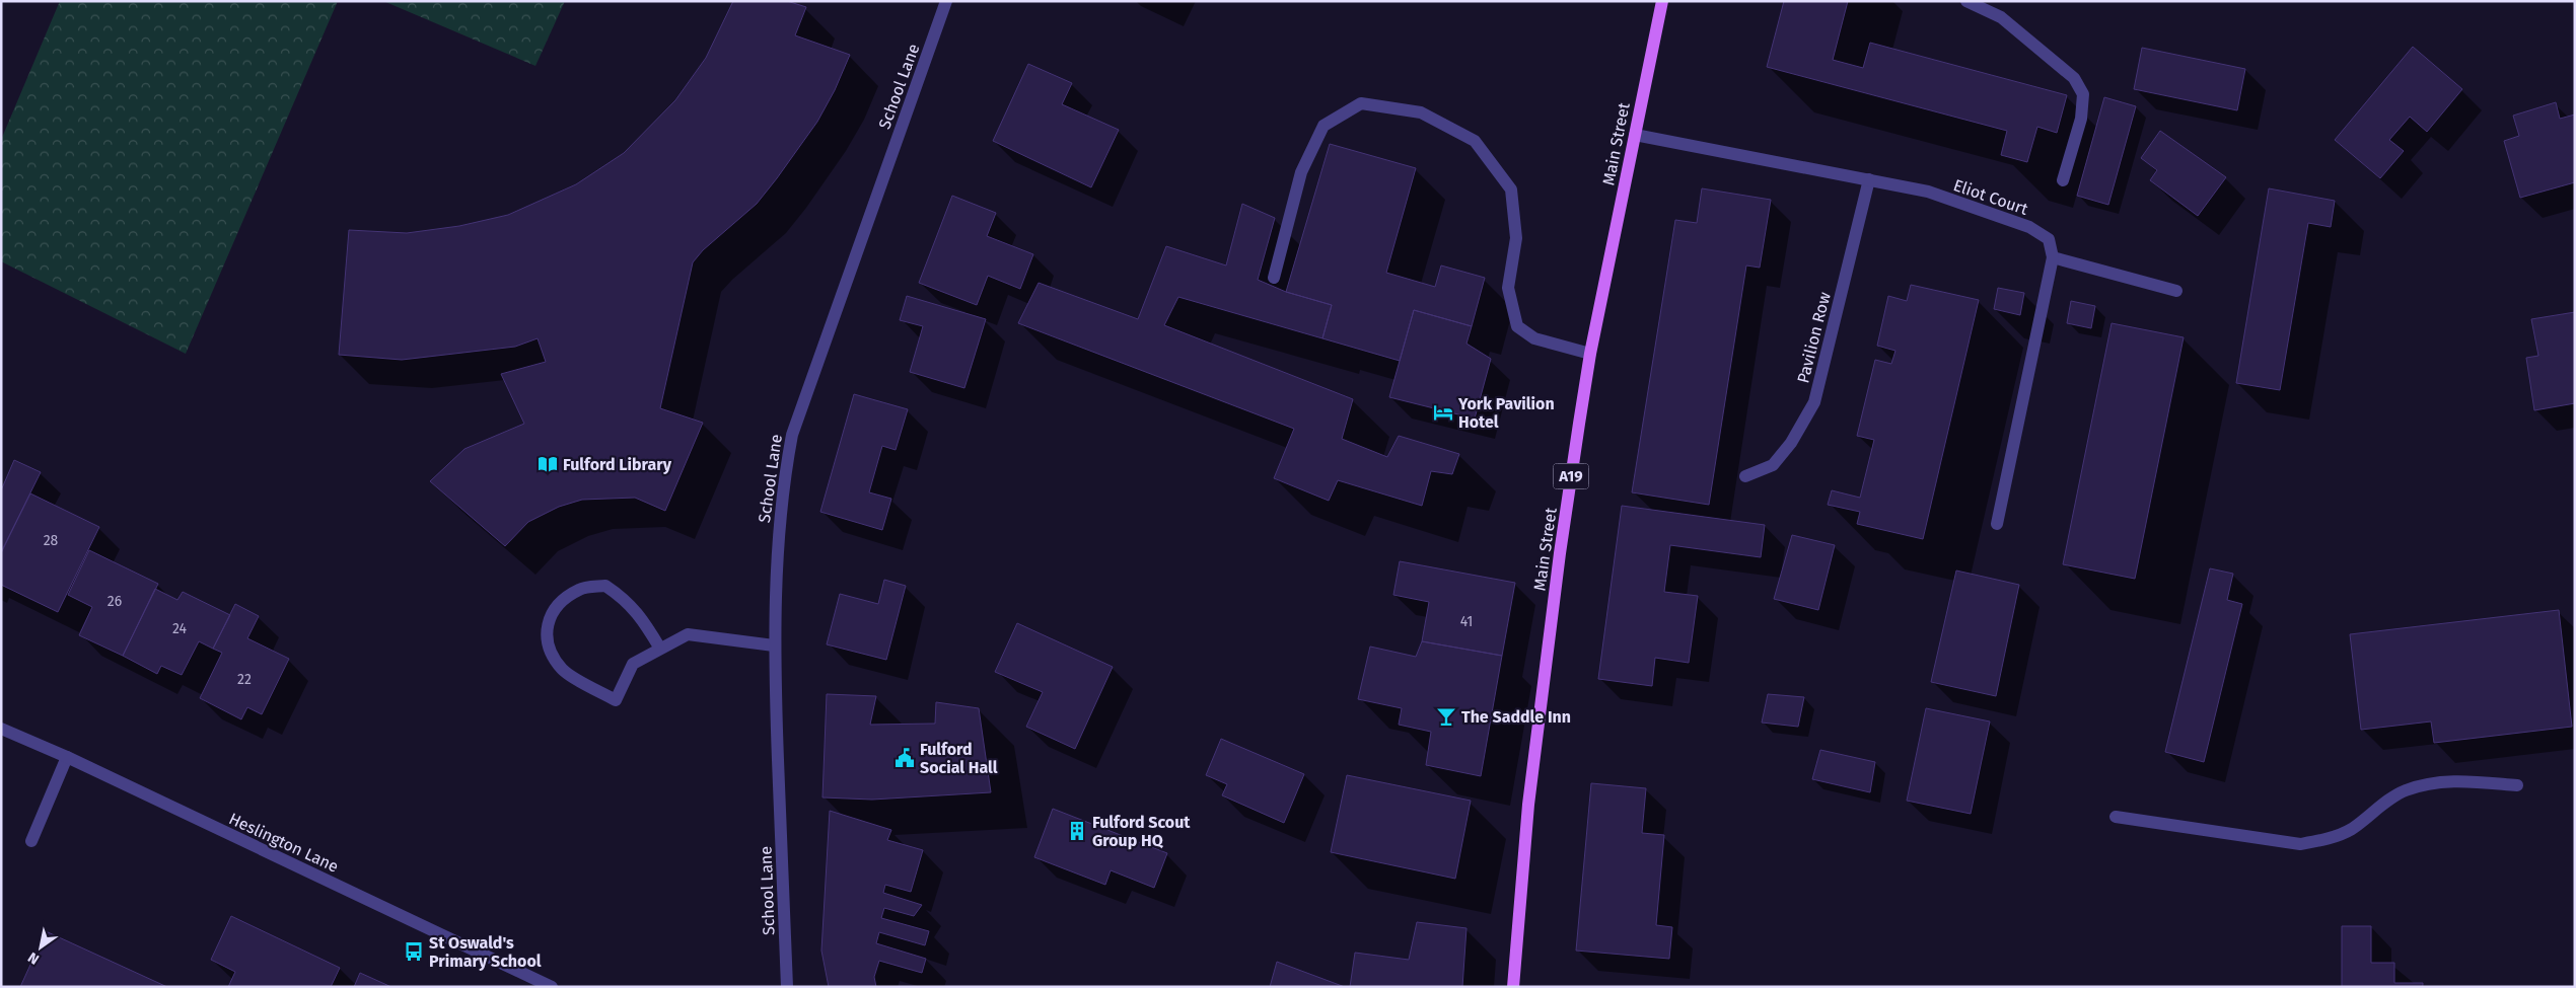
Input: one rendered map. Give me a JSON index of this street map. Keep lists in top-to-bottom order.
{
  "streets": {
    "main road": ["Main Street", "A19"],
    "street": [
      "School Lane",
      "Eliot Court",
      "Pavilion Row",
      "Heslington Lane"
    ]
  },
  "crossings": [
    ["Main Street", "Eliot Court"],
    ["Eliot Court", "Pavilion Row"]
  ],
  "places": {
    "hotel": ["York Pavilion Hotel"],
    "library": ["Fulford Library"],
    "bar": ["The Saddle Inn"],
    "public building": ["Fulford Social Hall"],
    "building": ["Fulford Scout Group HQ"],
    "bus stop": ["St Oswald's Primary School"]
  },
  "house_numbers": [
    "28",
    "26",
    "41",
    "24",
    "22"
  ],
  "north": "bottom left"
}
